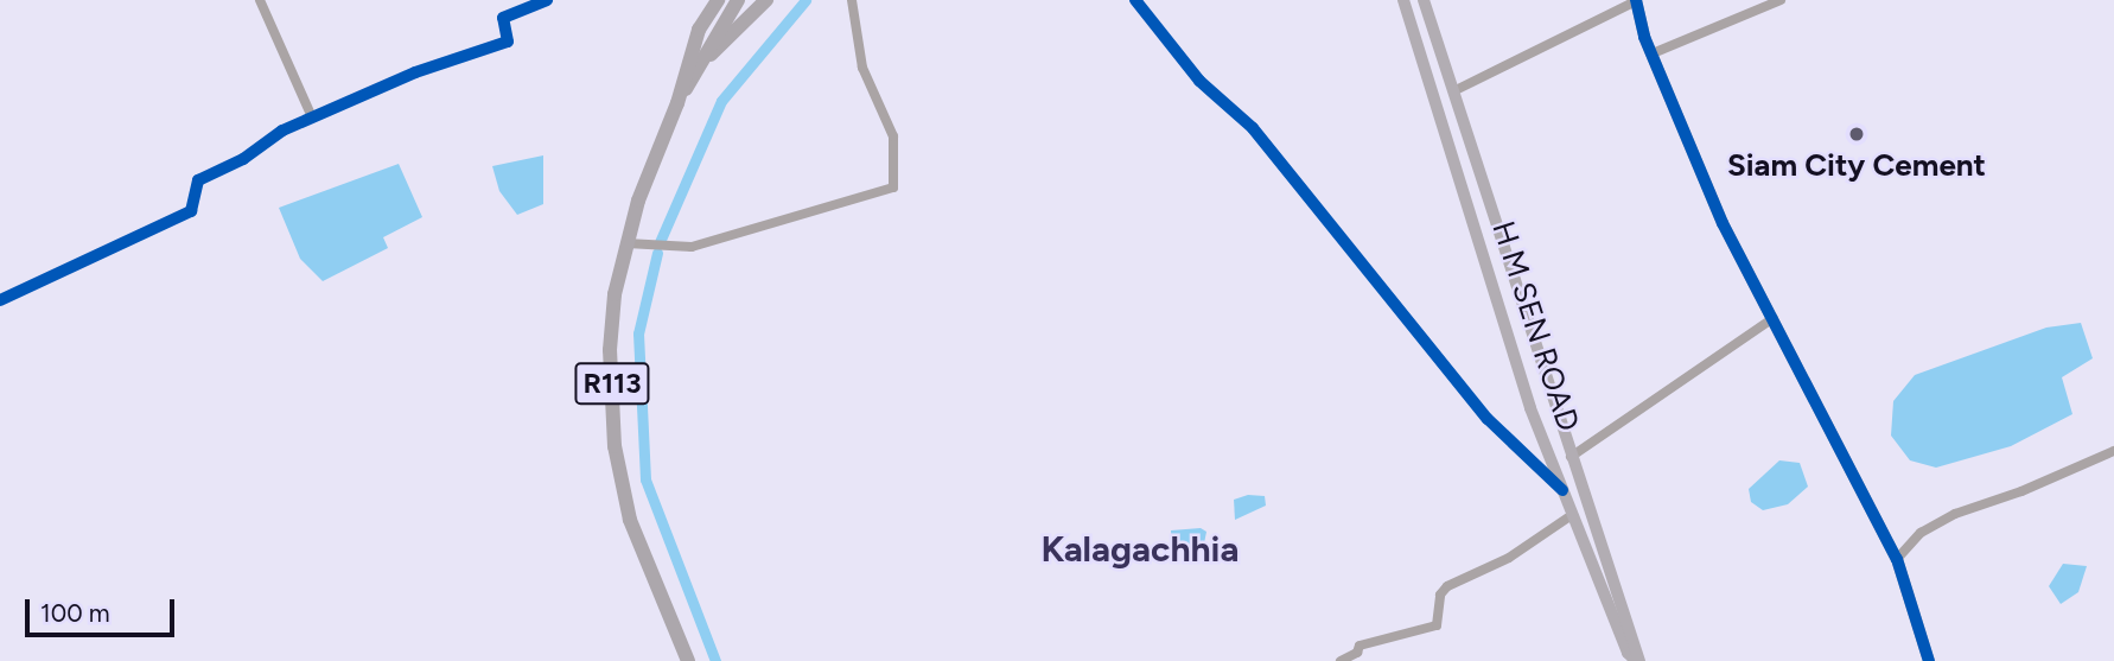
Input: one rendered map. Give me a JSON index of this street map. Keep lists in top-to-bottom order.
{
  "streets": {
    "main road": ["H M SEN ROAD", "R113"]
  },
  "districts": ["Kalagachhia"],
  "places": ["Siam City Cement"],
  "scale_bar": "100 m"
}
